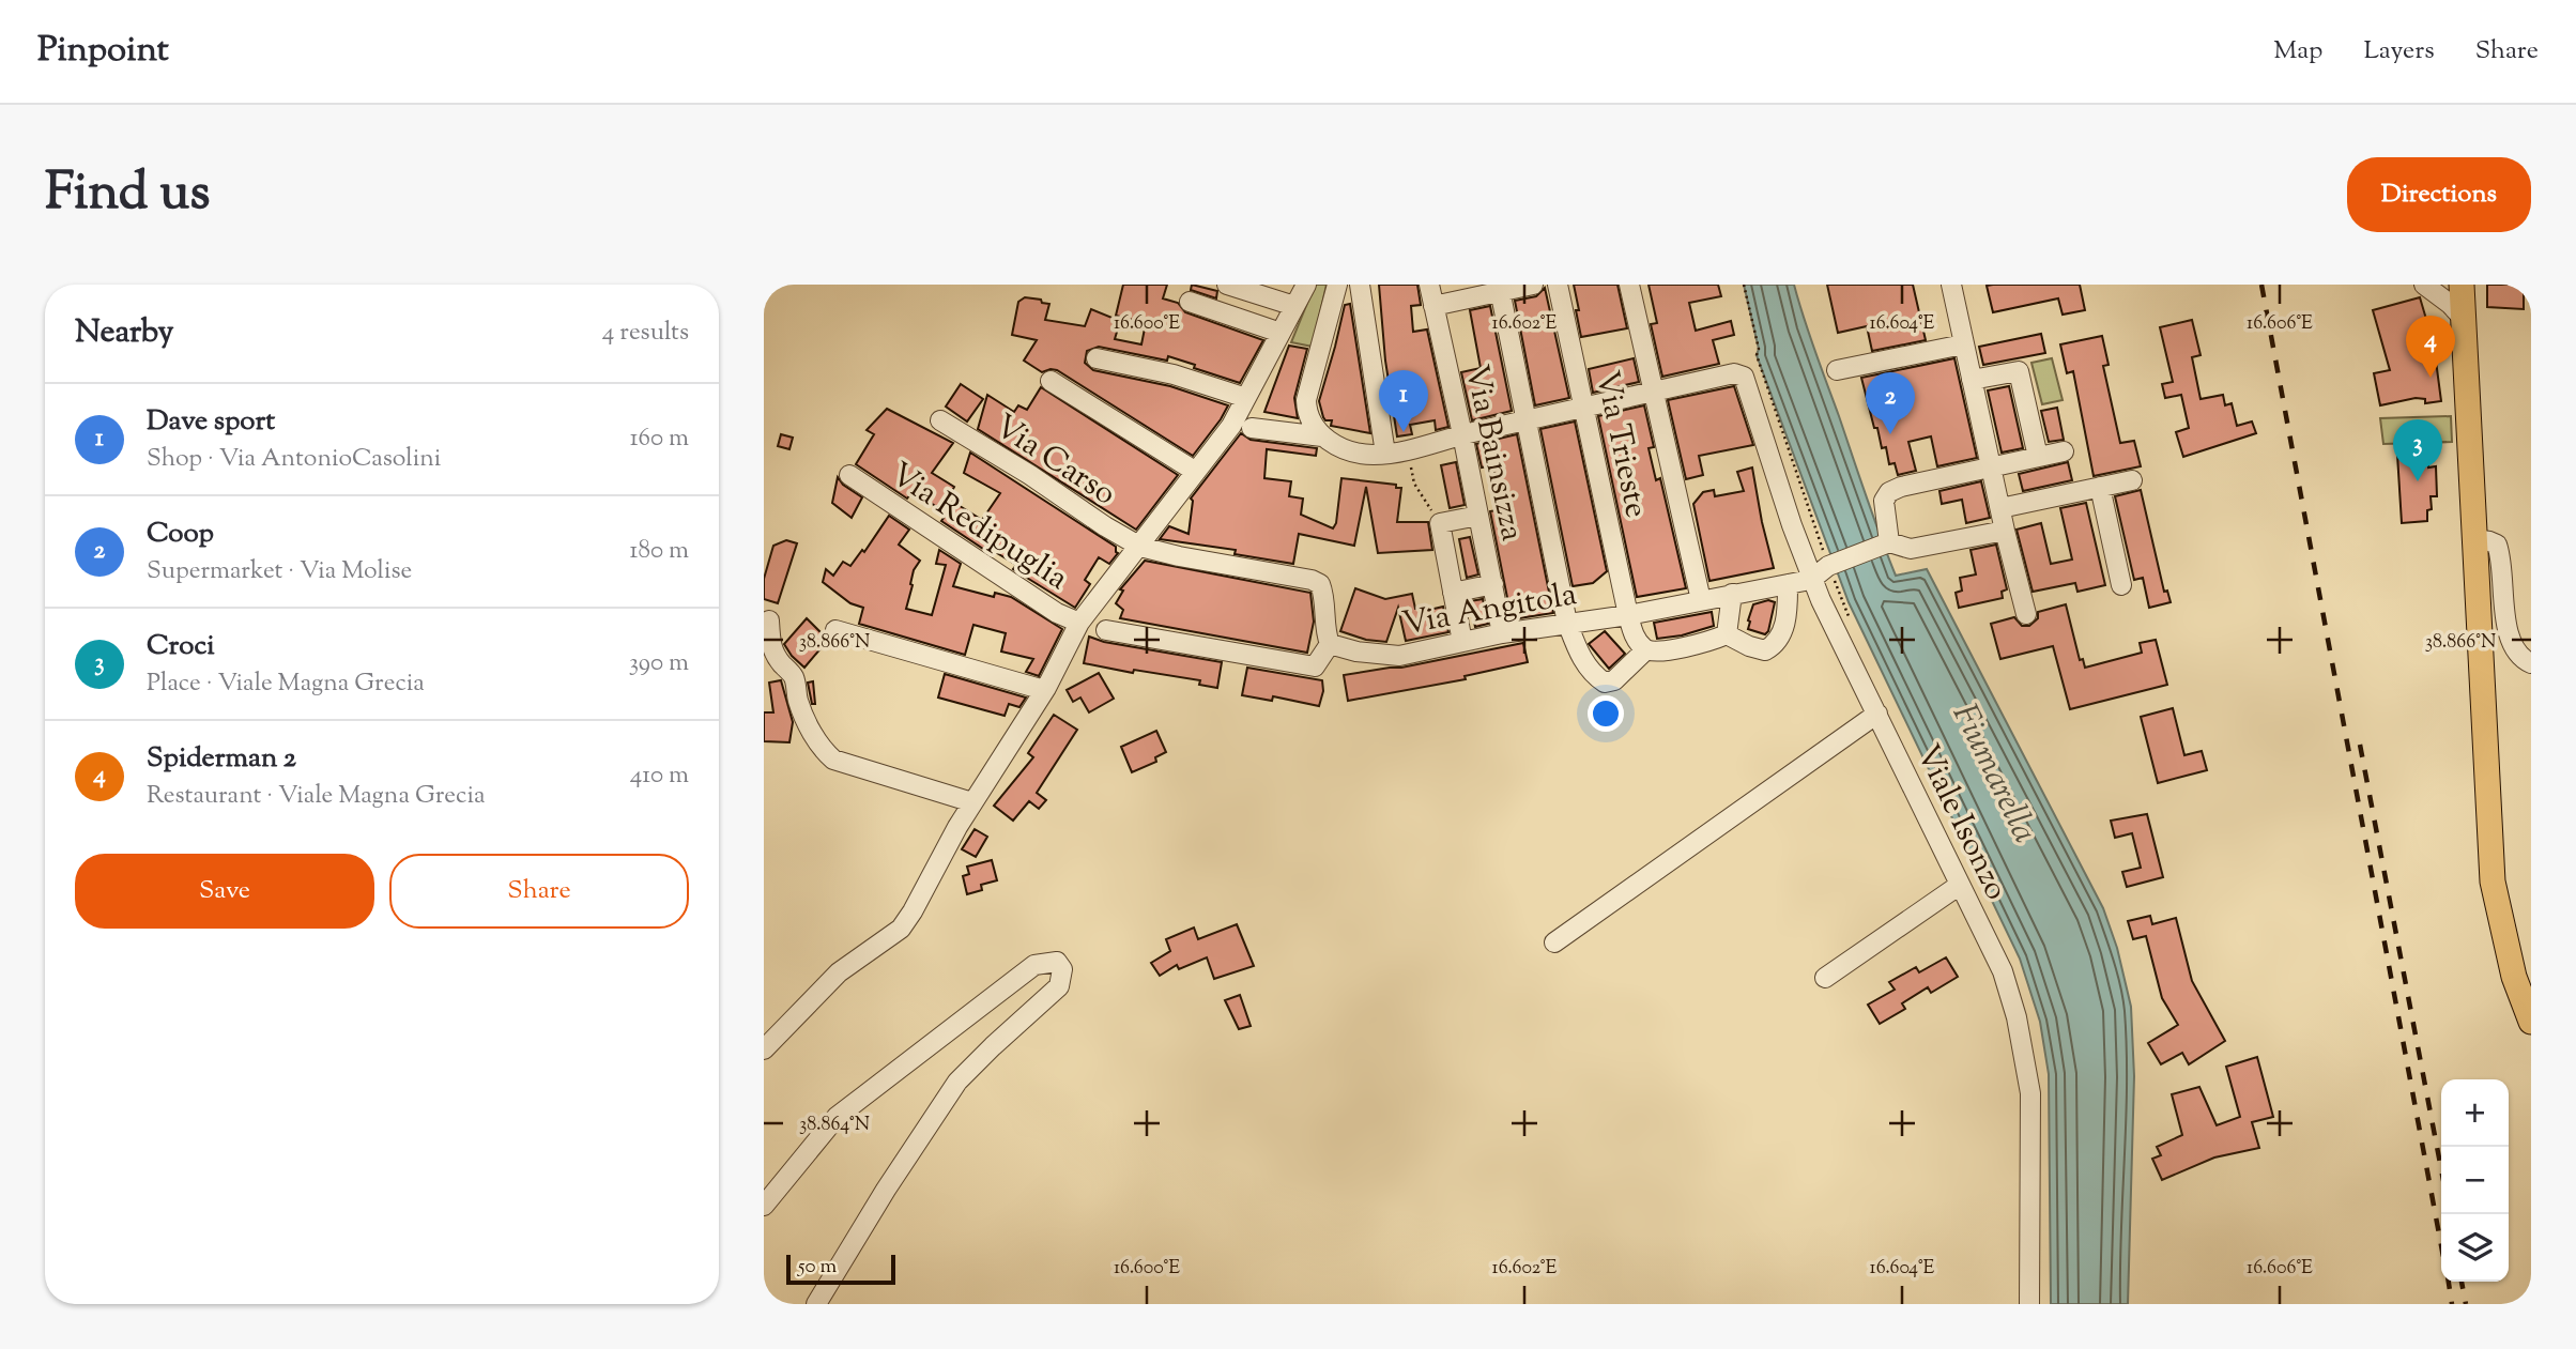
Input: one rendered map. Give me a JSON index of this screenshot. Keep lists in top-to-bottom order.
{
  "streets": {
    "street": [
      "Via Trieste",
      "Via Bainsizza",
      "Via Carso",
      "Via Redipuglia",
      "Via Angitola",
      "Viale Isonzo"
    ]
  },
  "crossings": [
    ["Via Trieste", "Via Angitola"],
    ["Via Bainsizza", "Via Angitola"],
    ["Via Carso", "Via Angitola"],
    ["Via Angitola", "Viale Isonzo"]
  ],
  "water": ["Fiumarella"],
  "scale_bar": "50 m",
  "page": {
    "header": "Pinpoint",
    "nav": ["Map", "Layers", "Share"],
    "title": "Find us",
    "buttons": [
      "Directions",
      ["Save", "Share"]
    ],
    "heading": ["Nearby", "4 results"],
    "pins": [
      "4",
      "1",
      "2",
      "3"
    ],
    "list": [
      {
        "mark": "1",
        "name": "Dave sport",
        "note": "Shop · Via AntonioCasolini",
        "value": "160 m"
      },
      {
        "mark": "2",
        "name": "Coop",
        "note": "Supermarket · Via Molise",
        "value": "180 m"
      },
      {
        "mark": "3",
        "name": "Croci",
        "note": "Place · Viale Magna Grecia",
        "value": "390 m"
      },
      {
        "mark": "4",
        "name": "Spiderman 2",
        "note": "Restaurant · Viale Magna Grecia",
        "value": "410 m"
      }
    ],
    "map_buttons": ["+", "−"],
    "scale": "50 m"
  },
  "coordinates": [
    "16.600°E",
    "16.602°E",
    "16.604°E",
    "16.606°E",
    "38.866°N",
    "38.864°N"
  ]
}
